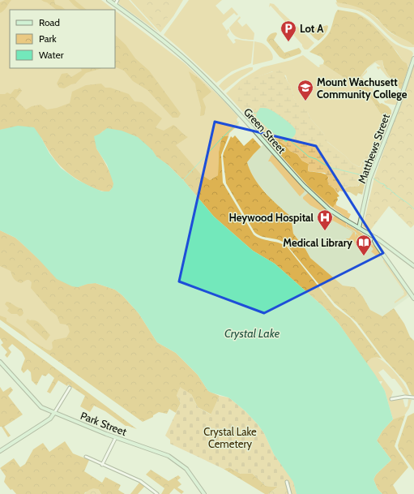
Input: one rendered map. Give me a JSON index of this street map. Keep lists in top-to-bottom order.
{
  "streets": {
    "street": ["Green Street", "Matthews Street", "Park Street"]
  },
  "crossings": [
    ["Green Street", "Matthews Street"]
  ],
  "water": ["Crystal Lake"],
  "parks": ["Crystal Lake Cemetery"],
  "places": {
    "parking": ["Lot A"],
    "school or university": ["Mount Wachusett Community College"],
    "hospital": ["Heywood Hospital"],
    "library": ["Medical Library"]
  },
  "legend": ["Road", "Park", "Water"]
}
